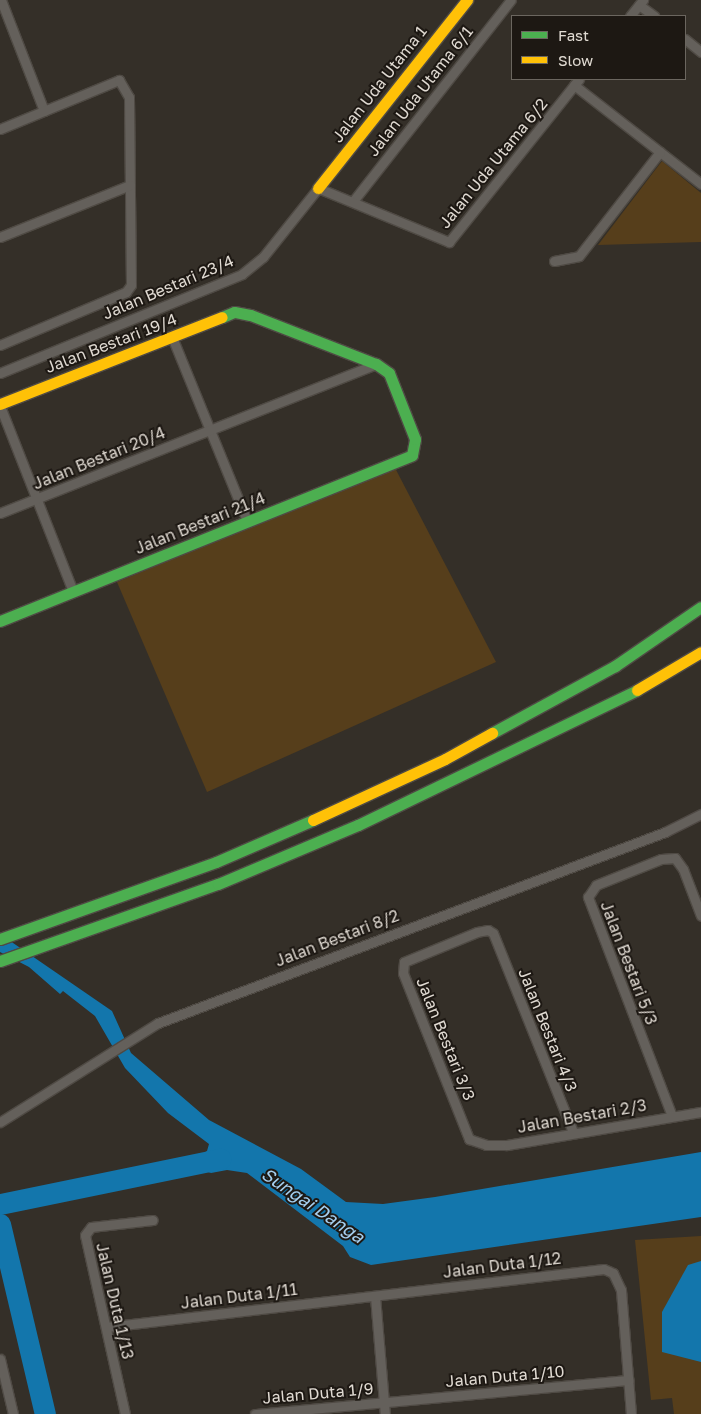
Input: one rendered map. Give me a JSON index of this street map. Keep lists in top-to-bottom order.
{
  "streets": {
    "main road": ["Jalan Uda Utama 1", "Jalan Bestari 19/4", "Jalan Bestari 21/4"],
    "street": [
      "Jalan Uda Utama 6/1",
      "Jalan Uda Utama 6/2",
      "Jalan Bestari 23/4",
      "Jalan Bestari 20/4",
      "Jalan Bestari 8/2",
      "Jalan Bestari 5/3",
      "Jalan Bestari 4/3",
      "Jalan Bestari 3/3",
      "Jalan Bestari 2/3",
      "Jalan Duta 1/12",
      "Jalan Duta 1/11",
      "Jalan Duta 1/13",
      "Jalan Duta 1/10",
      "Jalan Duta 1/9"
    ]
  },
  "crossings": [
    ["Jalan Uda Utama 1", "Jalan Bestari 23/4"],
    ["Jalan Uda Utama 6/1", "Jalan Uda Utama 6/2"],
    ["Jalan Bestari 19/4", "Jalan Bestari 20/4"],
    ["Jalan Bestari 19/4", "Jalan Bestari 21/4"],
    ["Jalan Bestari 20/4", "Jalan Bestari 21/4"],
    ["Jalan Bestari 5/3", "Jalan Bestari 2/3"],
    ["Jalan Bestari 4/3", "Jalan Bestari 3/3"],
    ["Jalan Bestari 4/3", "Jalan Bestari 2/3"],
    ["Jalan Bestari 3/3", "Jalan Bestari 2/3"],
    ["Jalan Duta 1/12", "Jalan Duta 1/11"],
    ["Jalan Duta 1/12", "Jalan Duta 1/10"],
    ["Jalan Duta 1/11", "Jalan Duta 1/13"],
    ["Jalan Duta 1/10", "Jalan Duta 1/9"]
  ],
  "water": ["Sungai Danga"],
  "legend": ["Fast", "Slow"]
}
